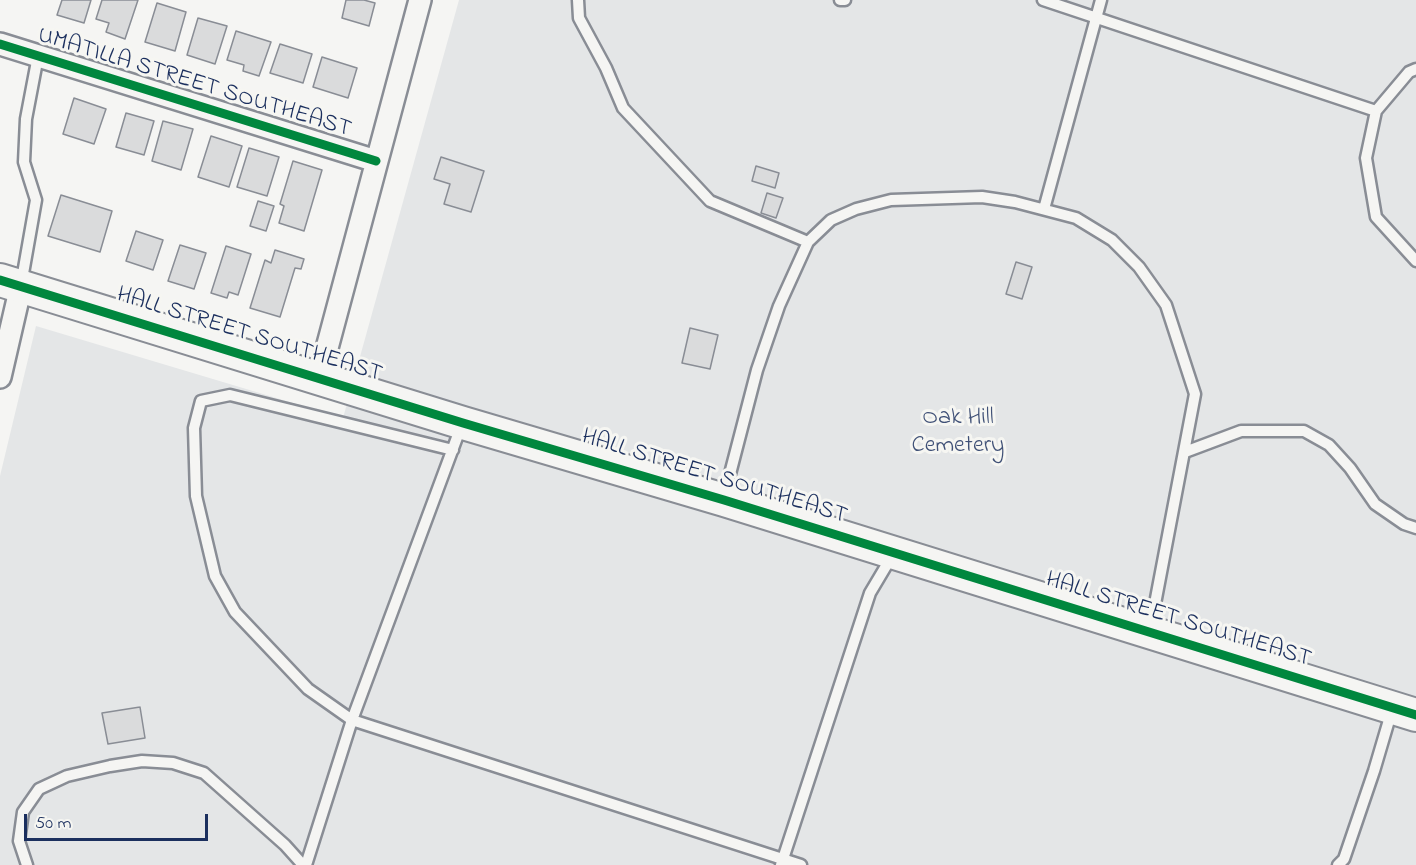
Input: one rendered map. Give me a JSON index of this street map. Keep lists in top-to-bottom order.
{
  "streets": {
    "main road": ["HALL STREET SOUTHEAST"],
    "street": ["UMATILLA STREET SOUTHEAST"]
  },
  "parks": ["Oak Hill Cemetery"],
  "scale_bar": "50 m"
}
